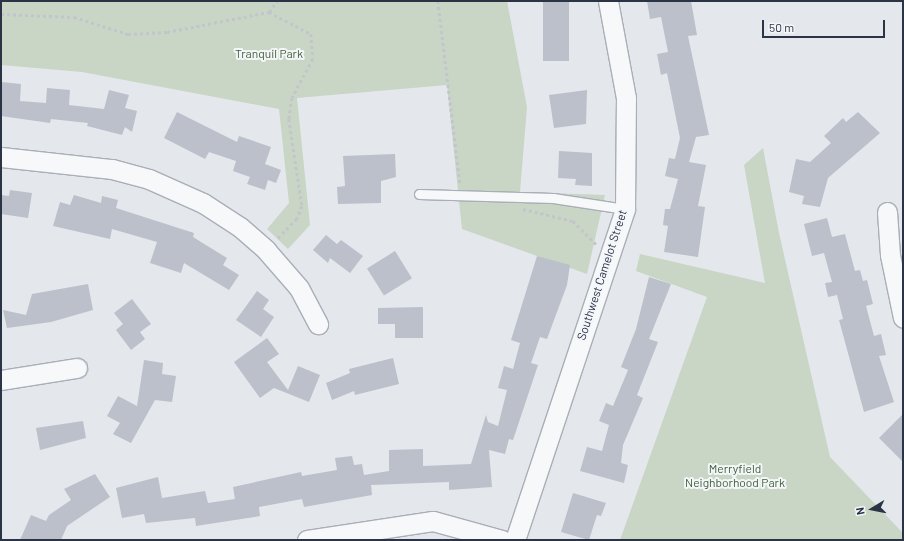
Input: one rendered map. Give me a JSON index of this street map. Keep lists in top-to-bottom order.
{
  "streets": {
    "street": ["Southwest Camelot Street"]
  },
  "parks": ["Tranquil Park", "Merryfield Neighborhood Park"],
  "scale_bar": "50 m",
  "north": "left"
}
